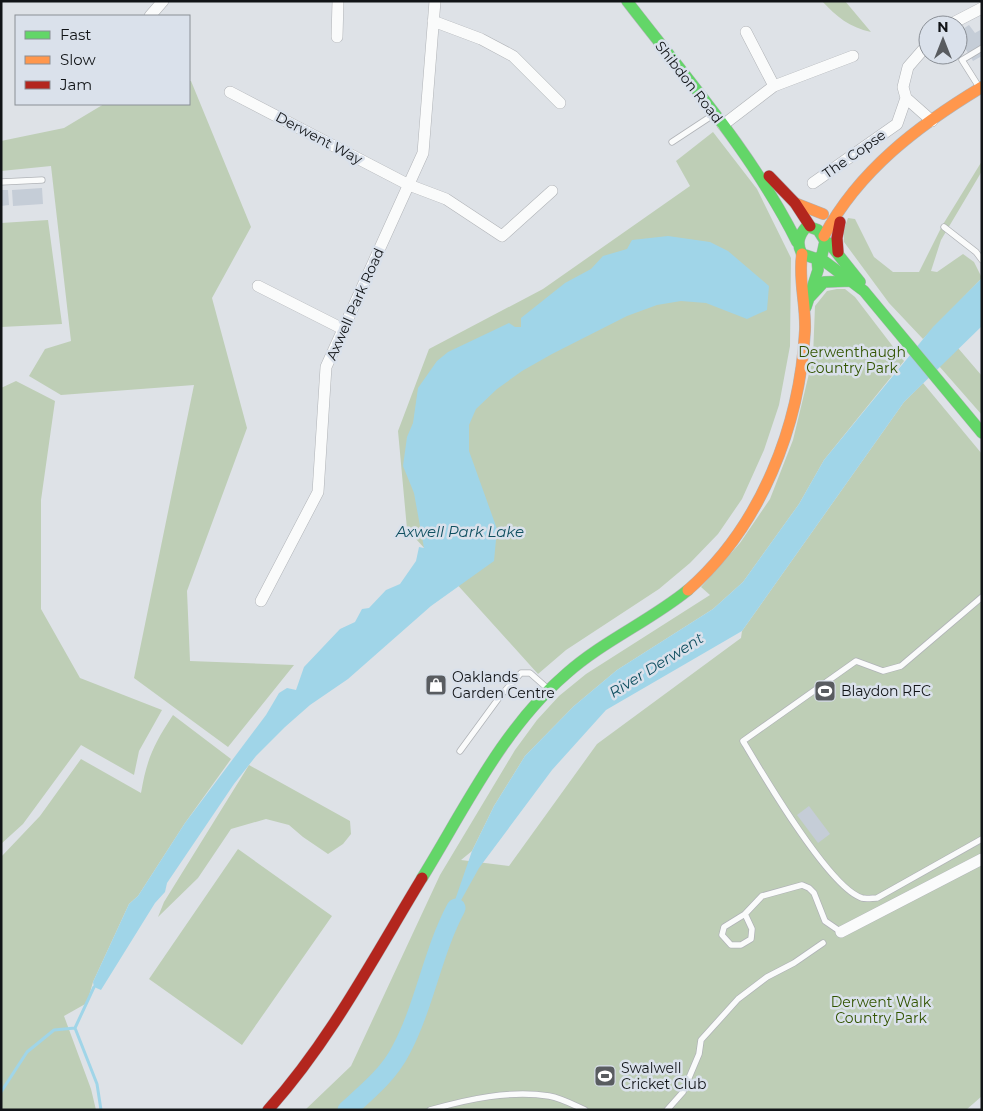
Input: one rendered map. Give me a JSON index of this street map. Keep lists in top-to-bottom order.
{
  "streets": {
    "main road": ["Shibdon Road"],
    "street": ["Derwent Way", "The Copse", "Axwell Park Road"]
  },
  "crossings": [
    ["Derwent Way", "Axwell Park Road"]
  ],
  "water": ["Axwell Park Lake", "River Derwent"],
  "parks": ["Derwenthaugh Country Park", "Derwent Walk Country Park"],
  "places": {
    "shop": ["Oaklands Garden Centre"],
    "sports": ["Blaydon RFC", "Swalwell Cricket Club"]
  },
  "legend": ["Fast", "Slow", "Jam"],
  "north": "top"
}
